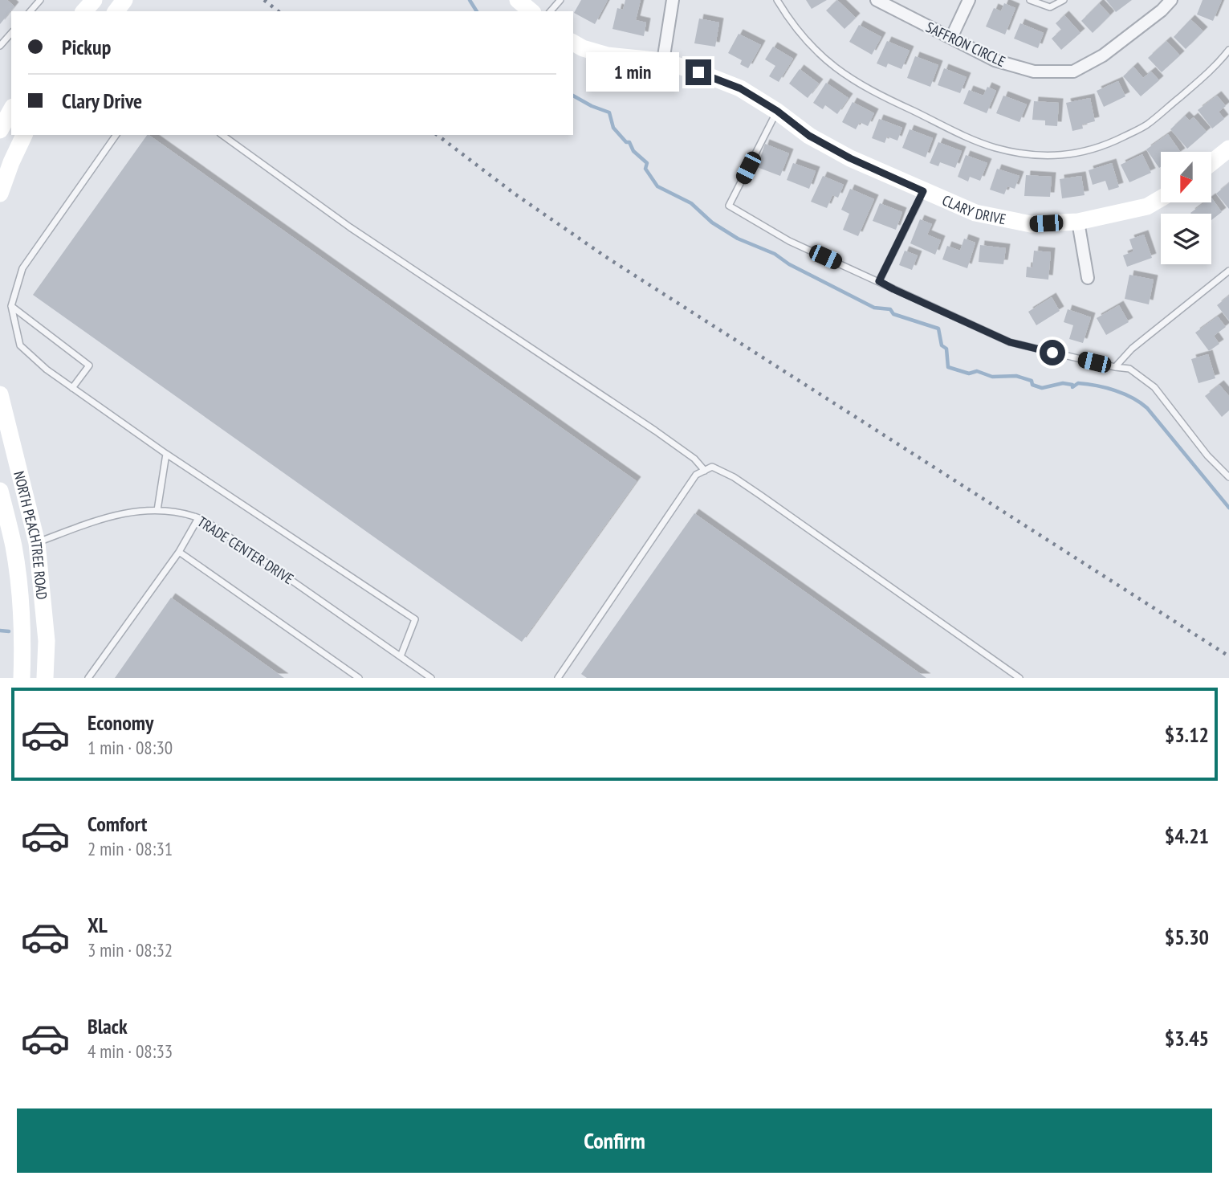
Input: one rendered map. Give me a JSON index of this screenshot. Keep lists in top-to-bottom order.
{
  "streets": {
    "street": ["SAFFRON CIRCLE", "CLARY DRIVE", "NORTH PEACHTREE ROAD"],
    "lane": ["TRADE CENTER DRIVE"]
  },
  "crossings": [
    ["NORTH PEACHTREE ROAD", "TRADE CENTER DRIVE"]
  ],
  "north": "bottom",
  "page": {
    "banner": ["Pickup", "Clary Drive"],
    "bubble": "1 min",
    "list": [
      {
        "name": "Economy",
        "note": "1 min · 08:30",
        "value": "$3.12"
      },
      {
        "name": "Comfort",
        "note": "2 min · 08:31",
        "value": "$4.21"
      },
      {
        "name": "XL",
        "note": "3 min · 08:32",
        "value": "$5.30"
      },
      {
        "name": "Black",
        "note": "4 min · 08:33",
        "value": "$3.45"
      }
    ],
    "buttons": "Confirm"
  }
}
